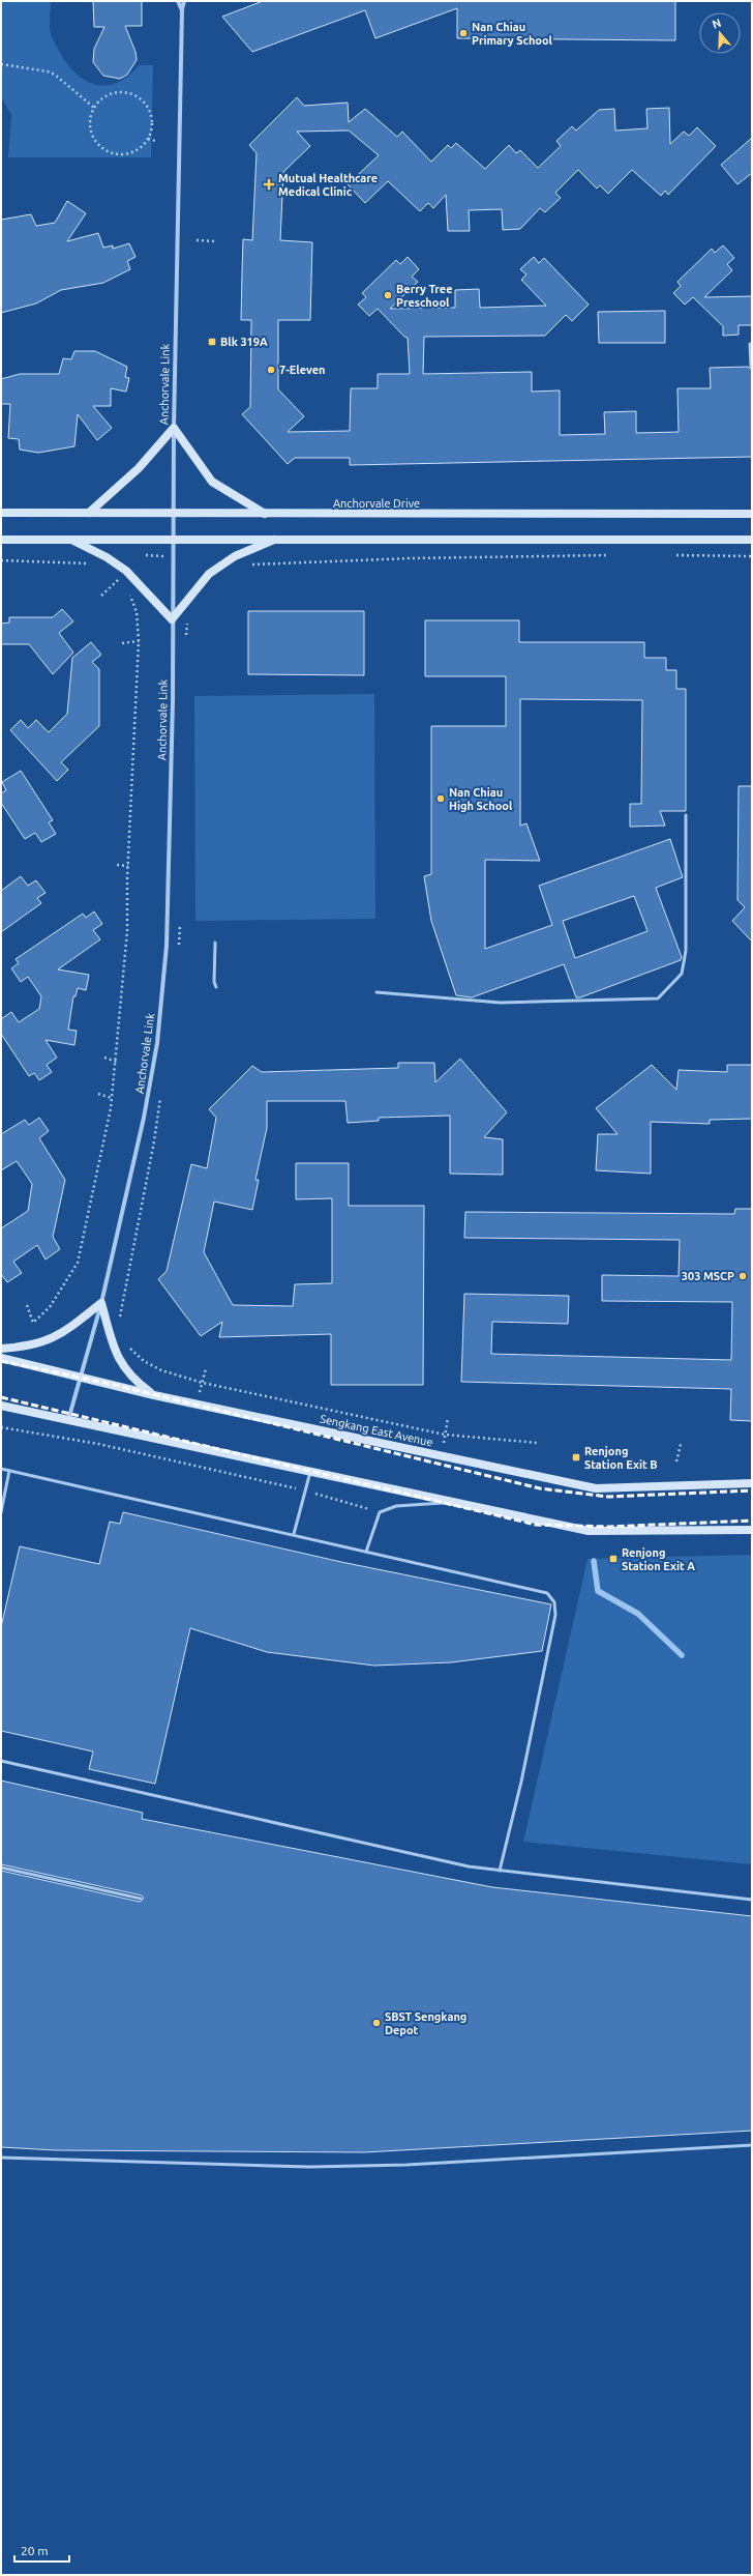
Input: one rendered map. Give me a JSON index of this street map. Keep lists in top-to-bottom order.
{
  "streets": {
    "street": ["Anchorvale Link", "Anchorvale Drive", "Sengkang East Avenue"]
  },
  "crossings": [
    ["Anchorvale Link", "Anchorvale Drive"],
    ["Anchorvale Link", "Sengkang East Avenue"]
  ],
  "places": {
    "other": [
      "Nan Chiau Primary School",
      "Berry Tree Preschool",
      "7-Eleven",
      "Nan Chiau High School",
      "303 MSCP",
      "SBST Sengkang Depot"
    ],
    "health": ["Mutual Healthcare Medical Clinic"],
    "transit": ["Blk 319A", "Renjong Station Exit B", "Renjong Station Exit A"]
  },
  "scale_bar": "20 m",
  "north": "top"
}
